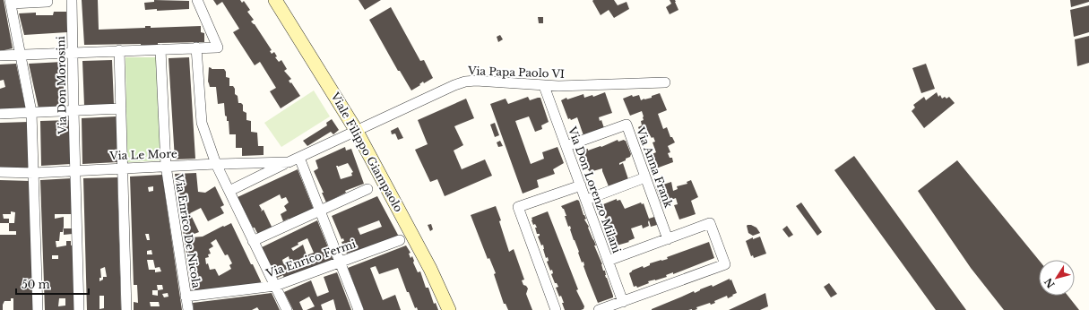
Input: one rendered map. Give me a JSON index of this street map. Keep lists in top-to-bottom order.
{
  "streets": {
    "street": [
      "Via Papa Paolo VI",
      "Via Don Morosini",
      "Viale Filippo Giampaolo",
      "Via Le More",
      "Via Anna Frank",
      "Via Don Lorenzo Milani",
      "Via Enrico De Nicola",
      "Via Enrico Fermi"
    ]
  },
  "crossings": [
    ["Via Papa Paolo VI", "Viale Filippo Giampaolo"],
    ["Via Papa Paolo VI", "Via Le More"],
    ["Via Papa Paolo VI", "Via Don Lorenzo Milani"],
    ["Via Don Morosini", "Via Le More"],
    ["Viale Filippo Giampaolo", "Via Le More"],
    ["Via Le More", "Via Enrico De Nicola"],
    ["Via Anna Frank", "Via Don Lorenzo Milani"],
    ["Via Enrico De Nicola", "Via Enrico Fermi"]
  ],
  "scale_bar": "50 m",
  "north": "bottom left"
}
